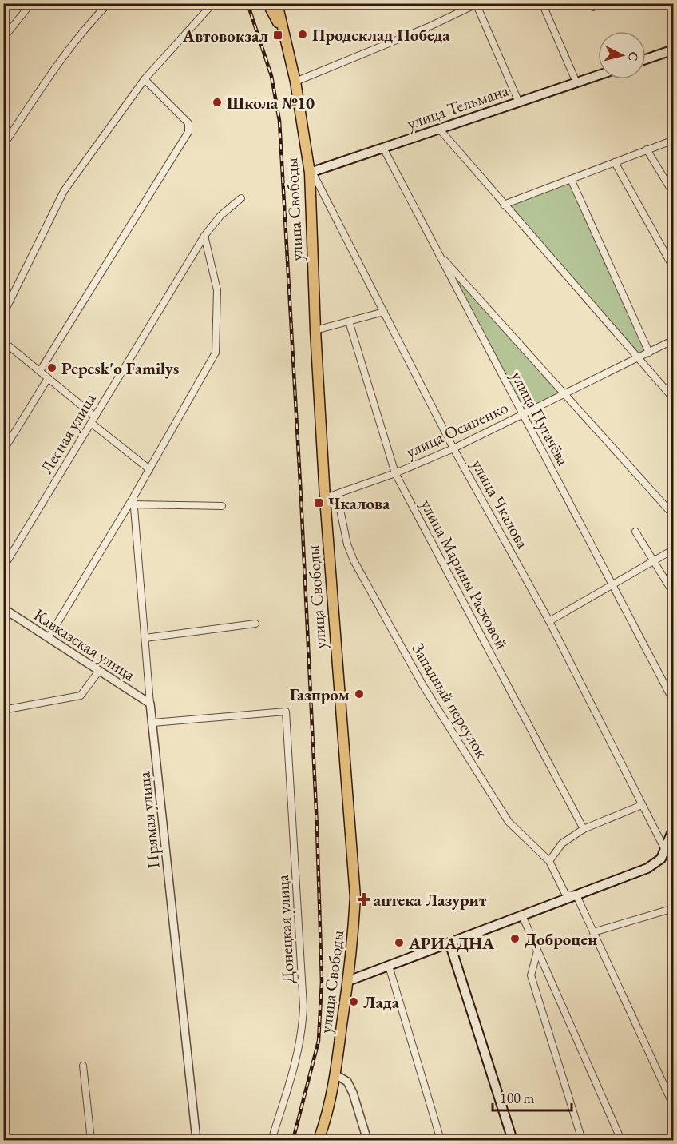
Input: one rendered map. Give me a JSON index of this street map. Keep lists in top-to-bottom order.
{
  "streets": {
    "main road": ["улица Тельмана", "улица Свободы"],
    "street": [
      "улица Пугачёва",
      "улица Осипенко",
      "Лесная улица",
      "улица Чкалова",
      "улица Марины Расковой",
      "Кавказская улица",
      "Западный переулок",
      "Прямая улица",
      "Донецкая улица"
    ]
  },
  "crossings": [
    ["улица Тельмана", "улица Свободы"],
    ["улица Тельмана", "улица Пугачёва"],
    ["улица Тельмана", "улица Чкалова"],
    ["улица Свободы", "улица Осипенко"],
    ["улица Свободы", "улица Чкалова"],
    ["улица Пугачёва", "улица Осипенко"],
    ["улица Осипенко", "улица Чкалова"],
    ["улица Осипенко", "улица Марины Расковой"],
    ["улица Осипенко", "Западный переулок"],
    ["Кавказская улица", "Прямая улица"],
    ["Прямая улица", "Донецкая улица"]
  ],
  "places": {
    "other": [
      "Продсклад Победа",
      "Школа №10",
      "Pepesk'o Familys",
      "Газпром",
      "Доброцен",
      "АРИАДНА",
      "Лада"
    ],
    "transit": ["Автовокзал", "Чкалова"],
    "health": ["аптека Лазурит"]
  },
  "scale_bar": "100 m",
  "north": "right"
}
